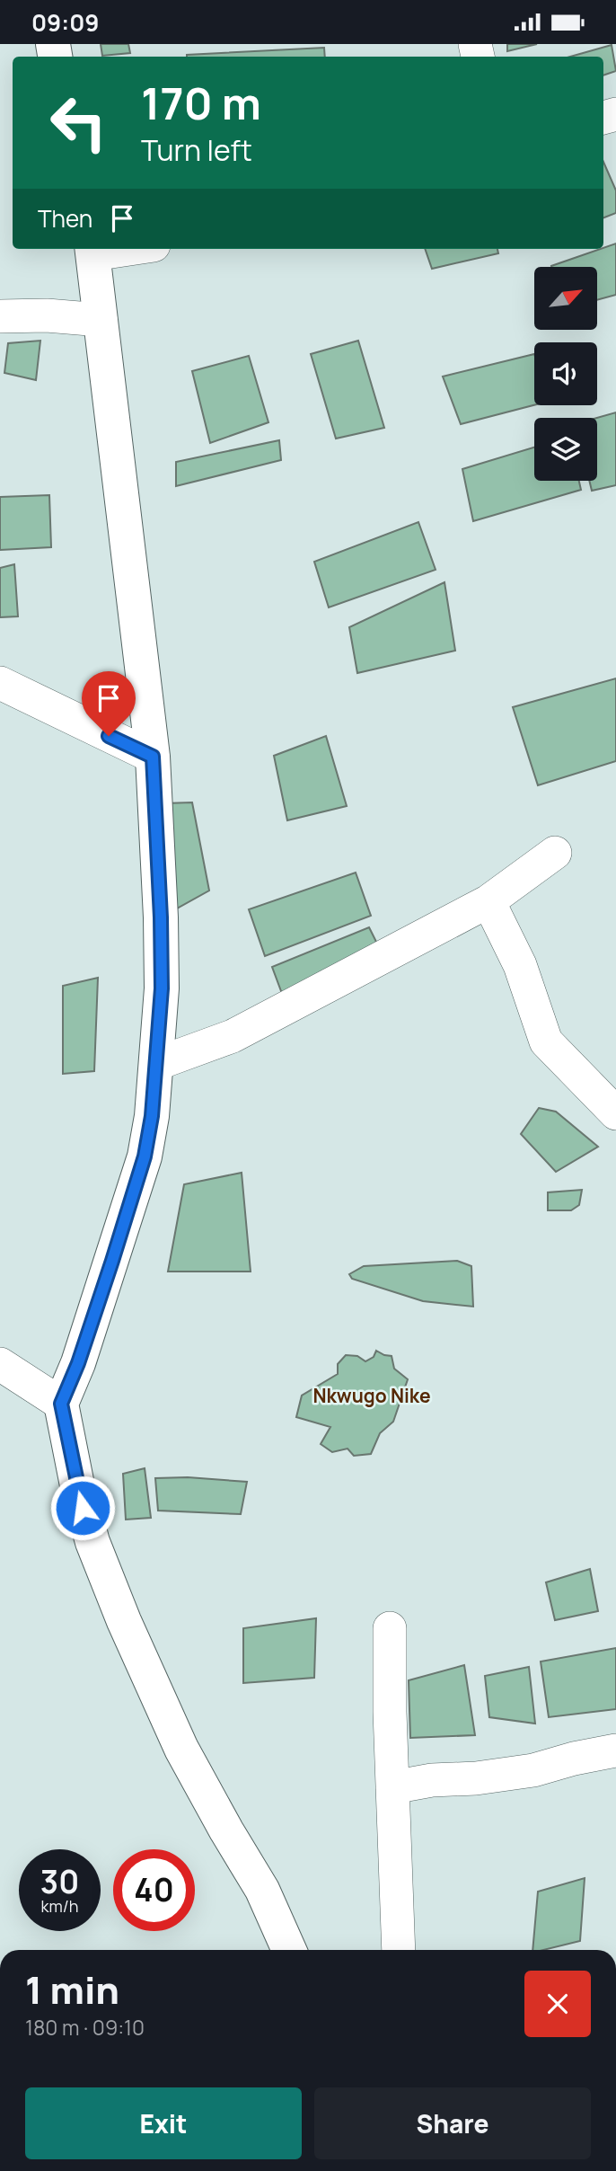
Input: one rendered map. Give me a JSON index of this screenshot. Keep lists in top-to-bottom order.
{
  "districts": ["Nkwugo Nike"],
  "north": "top right",
  "page": {
    "status": "09:09",
    "turn": ["170 m", "Turn left"],
    "then": "Then",
    "speed": "30 km/h",
    "limit": "40",
    "heading": ["1 min", "180 m · 09:10"],
    "buttons": ["Exit", "Share"]
  }
}
